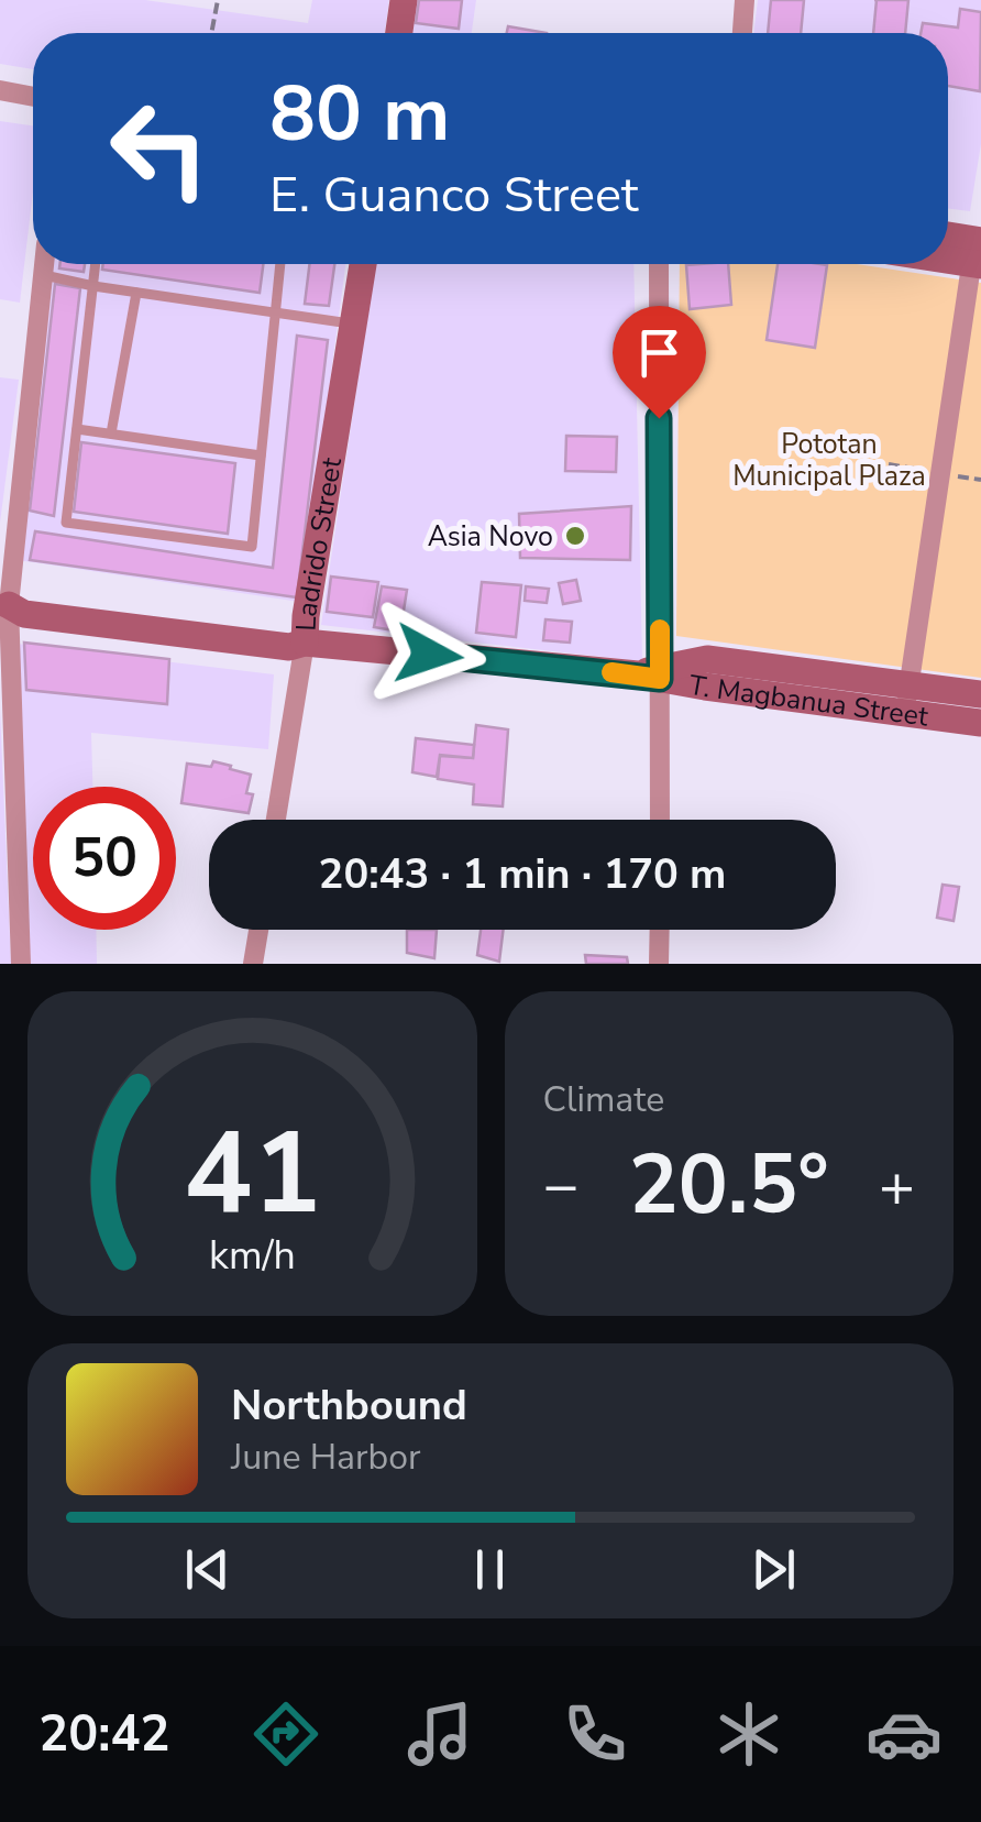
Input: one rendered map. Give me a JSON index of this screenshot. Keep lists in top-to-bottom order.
{
  "streets": {
    "main road": ["Ladrido Street", "T. Magbanua Street"]
  },
  "crossings": [
    ["Ladrido Street", "T. Magbanua Street"]
  ],
  "parks": ["Pototan Municipal Plaza"],
  "places": ["Asia Novo"],
  "page": {
    "turn": ["80 m", "E. Guanco Street"],
    "limit": "50",
    "trip": "20:43 · 1 min · 170 m",
    "tile": "Climate",
    "heat": ["−", "20.5°", "+"],
    "song": ["Northbound", "June Harbor"],
    "tabs": "20:42",
    "gauge": ["41", "km/h"]
  }
}
